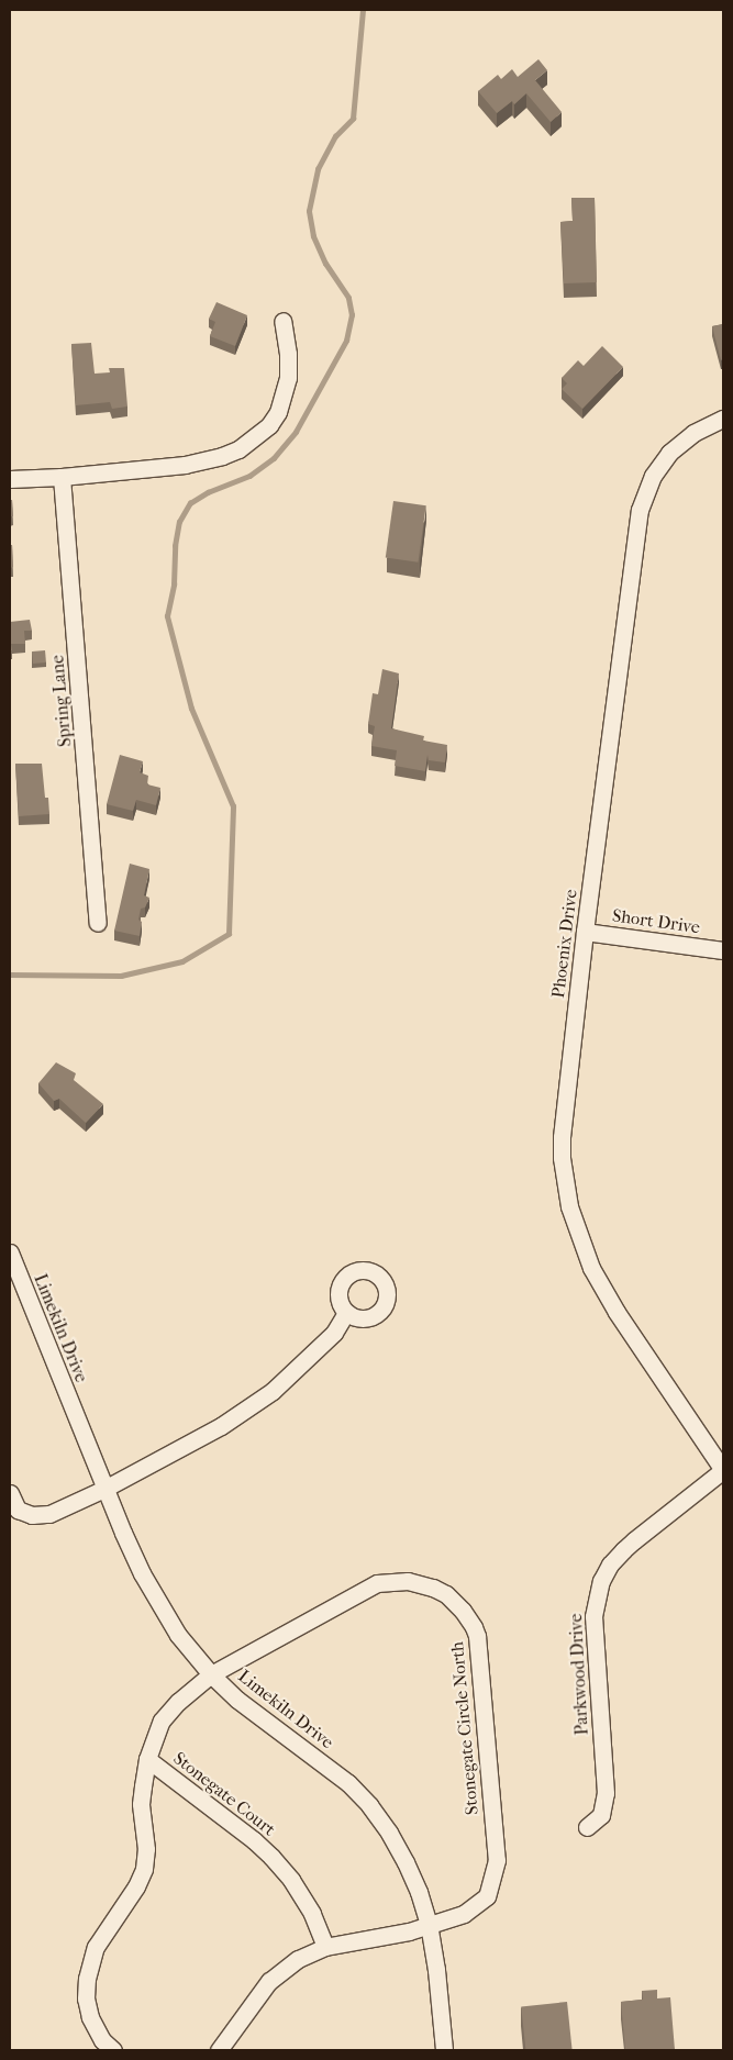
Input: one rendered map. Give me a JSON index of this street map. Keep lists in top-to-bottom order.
{
  "streets": {
    "street": [
      "Spring Lane",
      "Short Drive",
      "Phoenix Drive",
      "Limekiln Drive",
      "Parkwood Drive",
      "Stonegate Circle North",
      "Stonegate Court"
    ]
  },
  "crossings": [
    ["Short Drive", "Phoenix Drive"],
    ["Phoenix Drive", "Parkwood Drive"],
    ["Limekiln Drive", "Stonegate Circle North"],
    ["Stonegate Circle North", "Stonegate Court"]
  ]
}
